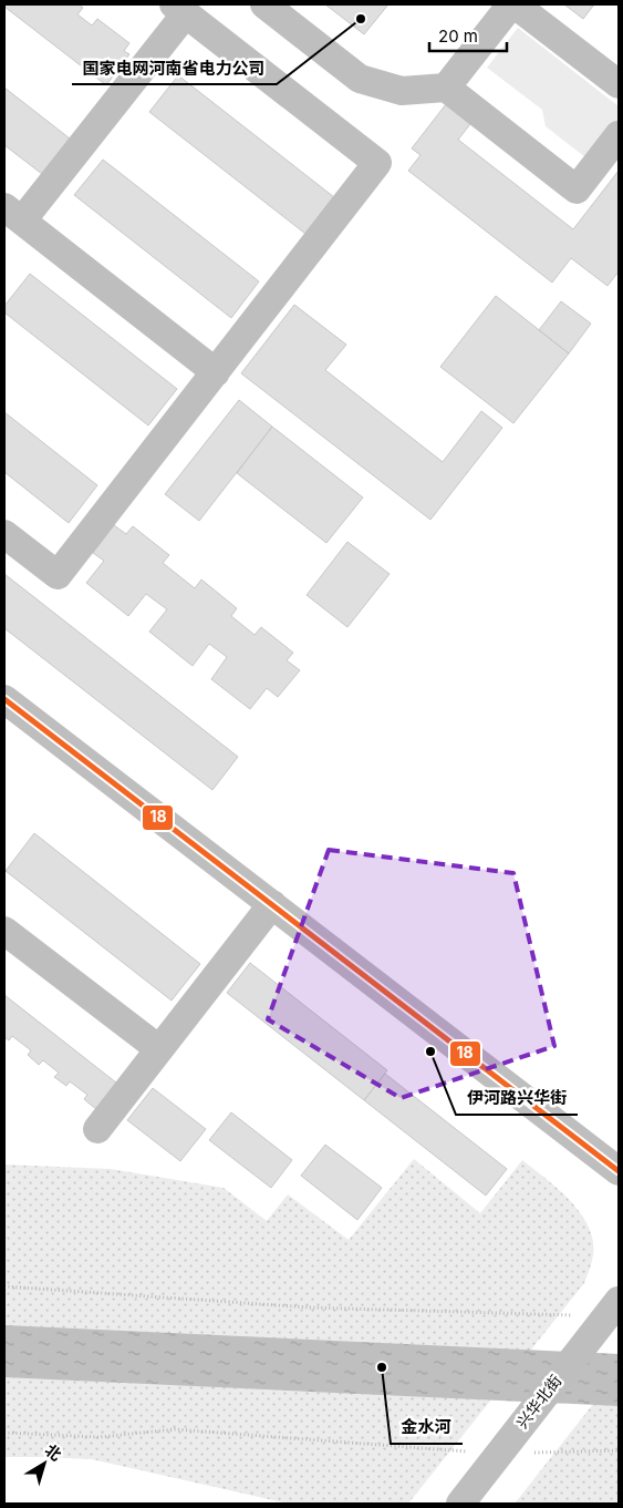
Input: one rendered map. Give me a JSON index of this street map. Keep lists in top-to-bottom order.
{
  "streets": {
    "street": ["兴华北街"]
  },
  "places": ["国家电网河南省电力公司", "伊河路兴华街", "金水河"],
  "lines": ["transit line 18"],
  "scale_bar": "20 m",
  "north": "top right"
}
